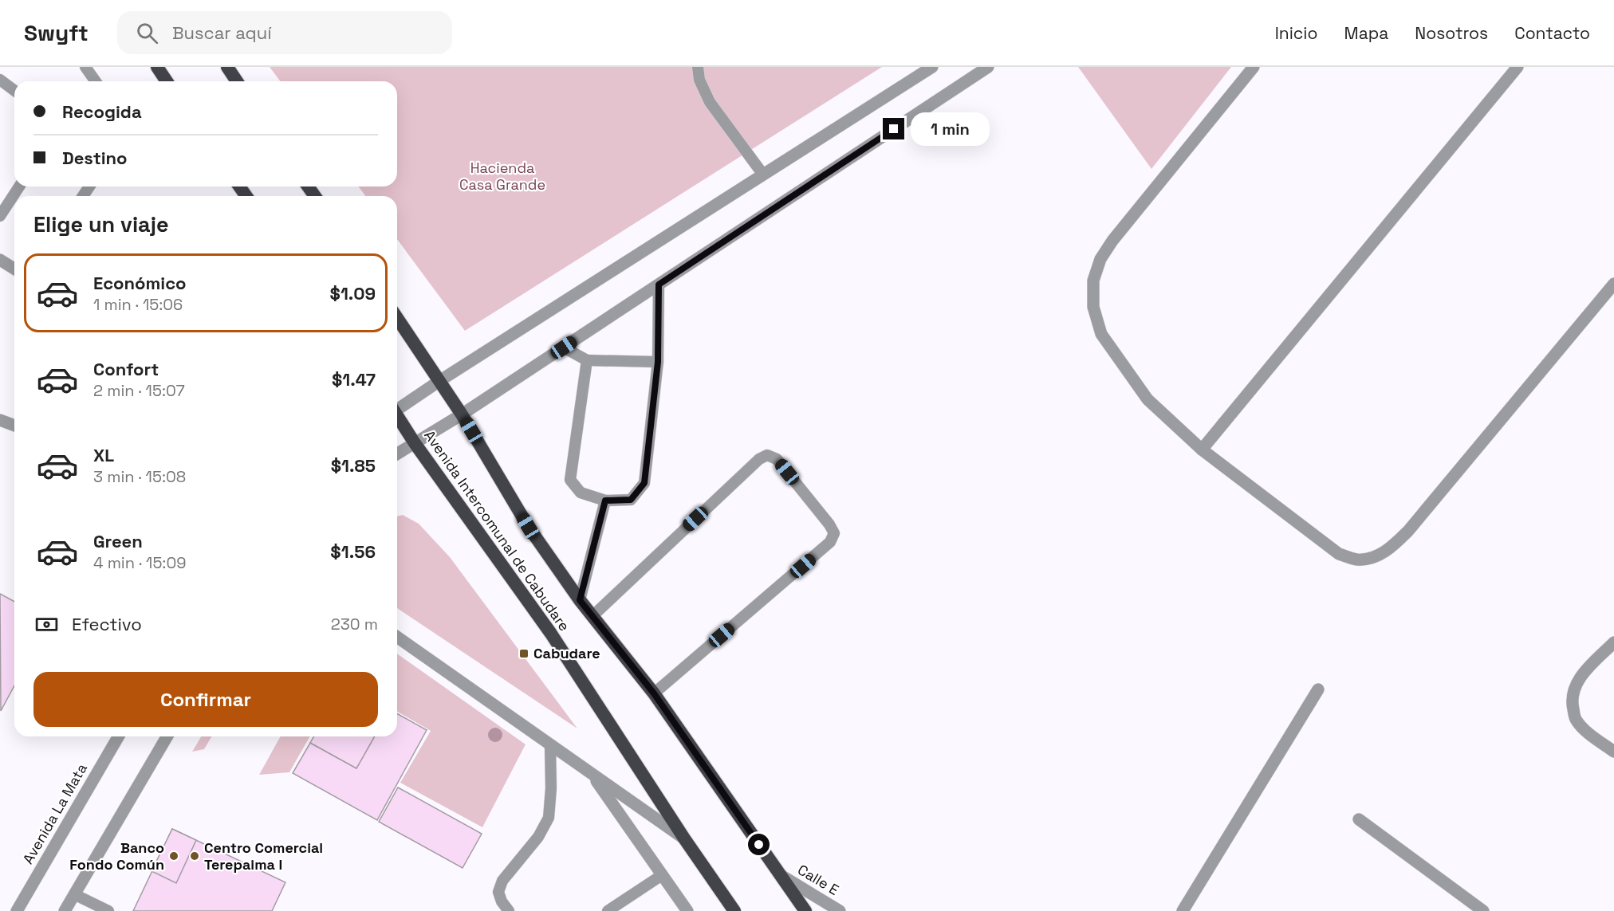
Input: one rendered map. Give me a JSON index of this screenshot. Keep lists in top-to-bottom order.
{
  "streets": {
    "highway": ["Avenida Intercomunal de Cabudare"],
    "street": ["Avenida La Mata", "Calle E"]
  },
  "crossings": [
    ["Avenida Intercomunal de Cabudare", "Calle E"]
  ],
  "parks": ["Hacienda Casa Grande"],
  "places": {
    "transit": ["Cabudare"],
    "other": ["Banco Fondo Común", "Centro Comercial Terepaima I"]
  },
  "page": {
    "header": "Swyft",
    "search": "Buscar aquí",
    "nav": [
      "Inicio",
      "Mapa",
      "Nosotros",
      "Contacto"
    ],
    "banner": ["Recogida", "Destino"],
    "bubble": "1 min",
    "heading": "Elige un viaje",
    "list": [
      {
        "name": "Económico",
        "note": "1 min · 15:06",
        "value": "$1.09"
      },
      {
        "name": "Confort",
        "note": "2 min · 15:07",
        "value": "$1.47"
      },
      {
        "name": "XL",
        "note": "3 min · 15:08",
        "value": "$1.85"
      },
      {
        "name": "Green",
        "note": "4 min · 15:09",
        "value": "$1.56"
      }
    ],
    "pay": ["Efectivo", "230 m"],
    "buttons": "Confirmar"
  }
}
